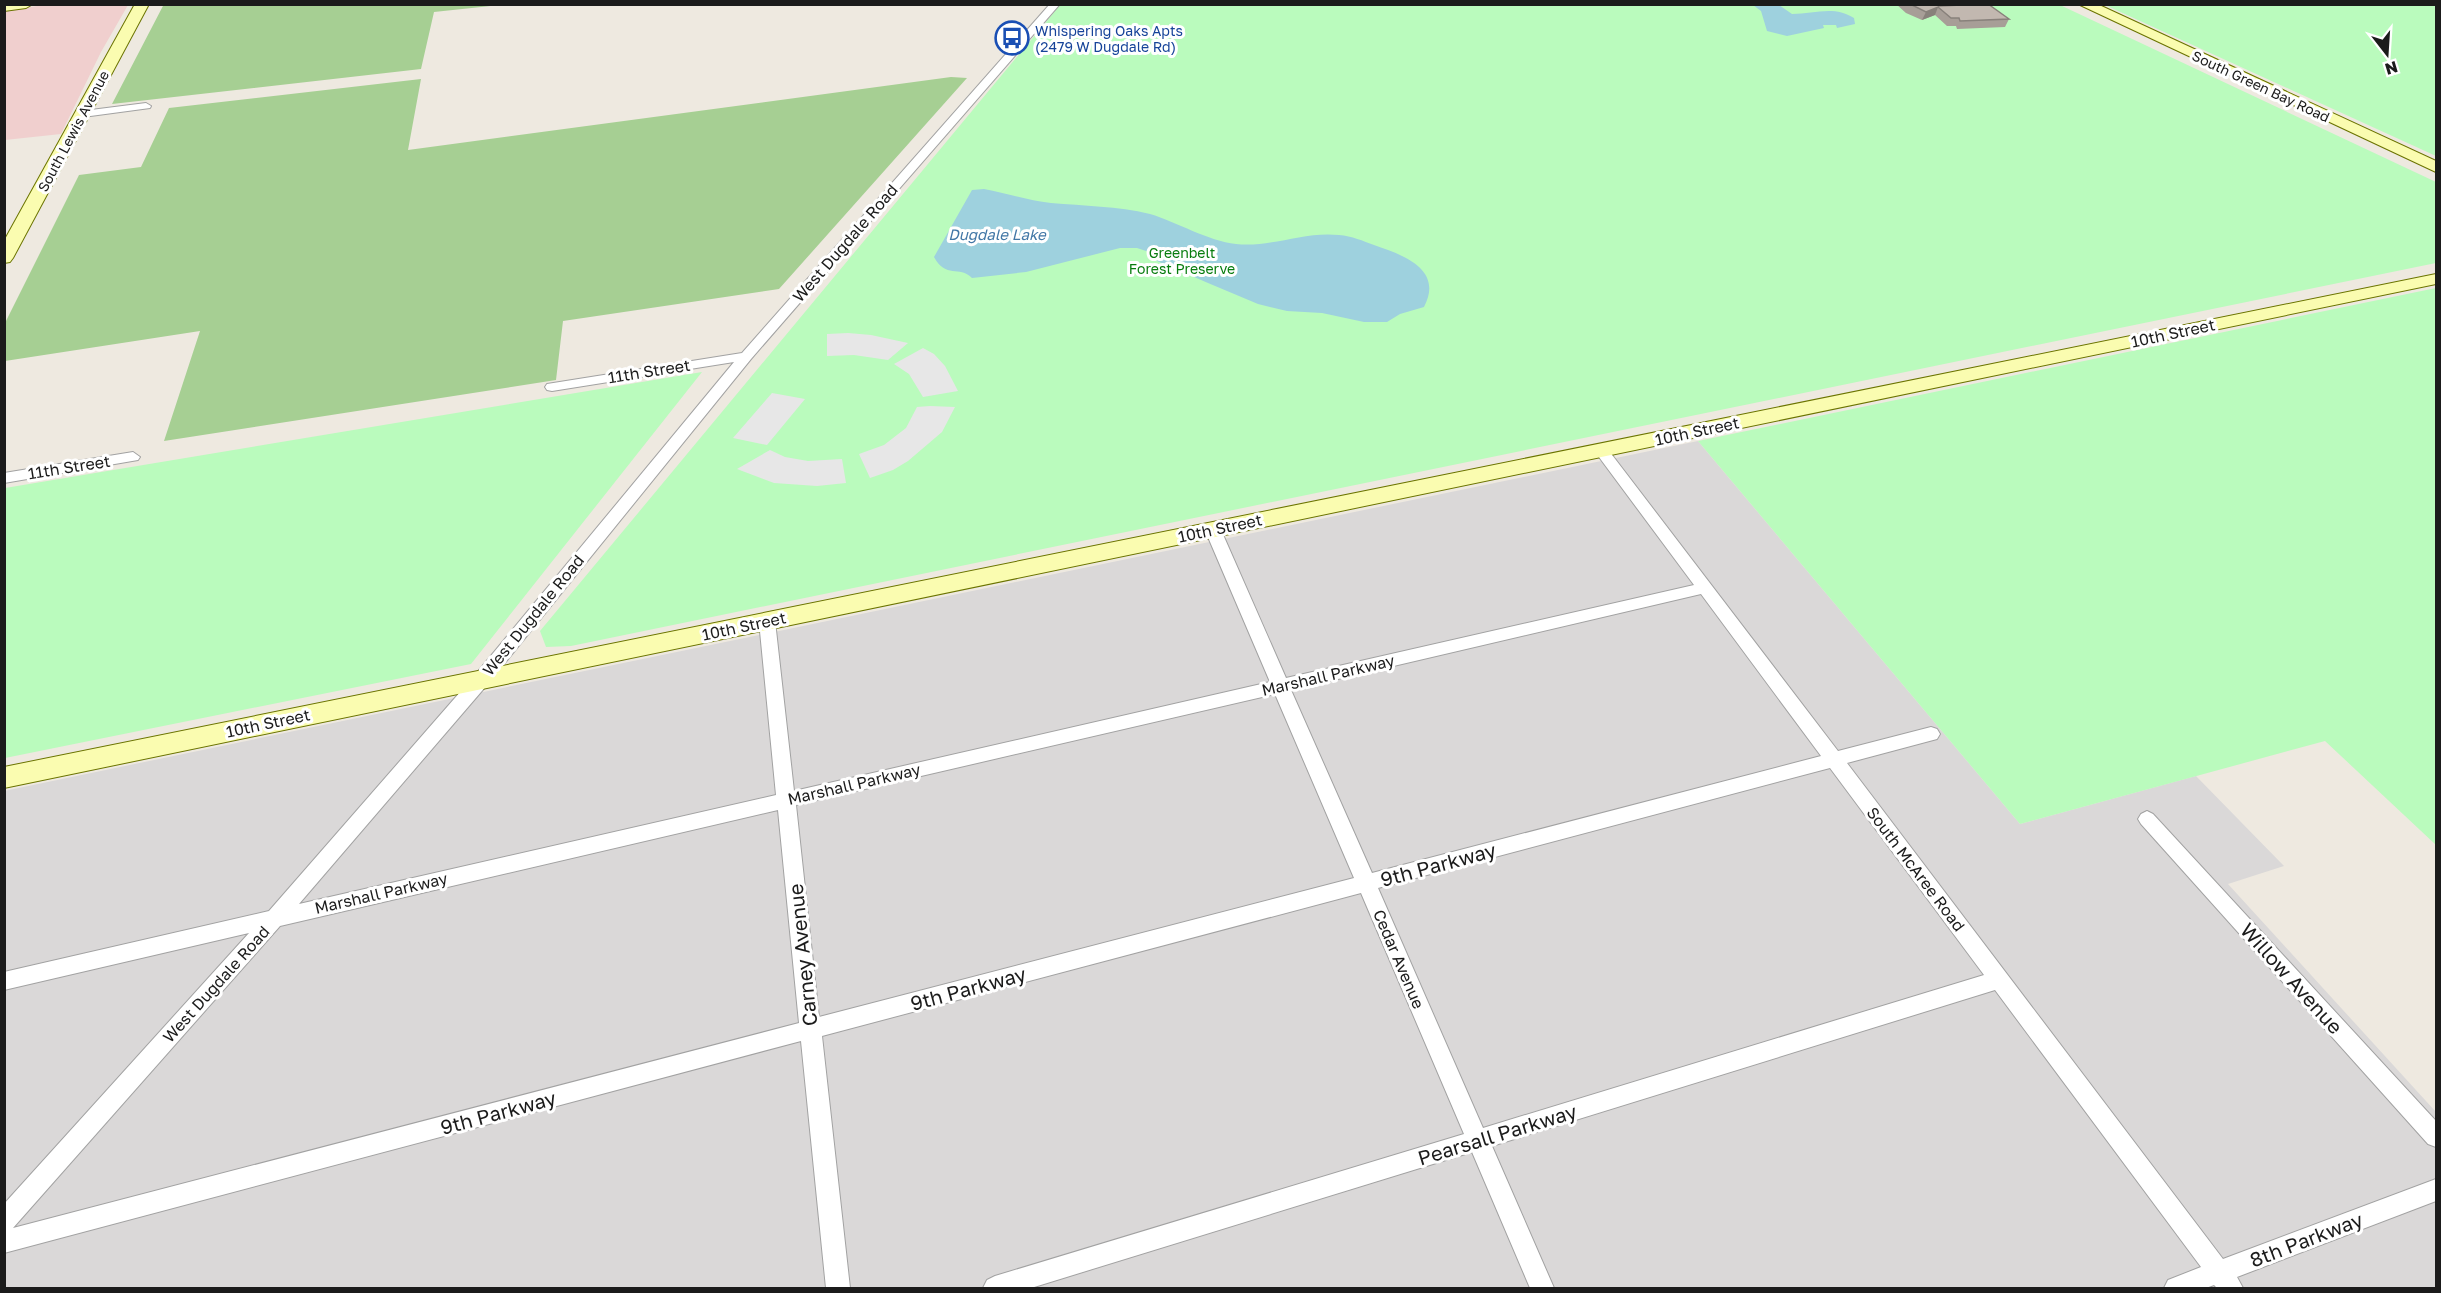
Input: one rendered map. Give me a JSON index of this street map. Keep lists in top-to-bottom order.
{
  "streets": {
    "street": [
      "South Green Bay Road",
      "South Lewis Avenue",
      "West Dugdale Road",
      "10th Street",
      "11th Street",
      "Marshall Parkway",
      "9th Parkway",
      "South McAree Road",
      "Carney Avenue",
      "Cedar Avenue",
      "Willow Avenue",
      "Pearsall Parkway",
      "8th Parkway"
    ]
  },
  "crossings": [
    ["West Dugdale Road", "10th Street"],
    ["West Dugdale Road", "11th Street"],
    ["West Dugdale Road", "Marshall Parkway"],
    ["10th Street", "South McAree Road"],
    ["10th Street", "Carney Avenue"],
    ["10th Street", "Cedar Avenue"],
    ["Marshall Parkway", "South McAree Road"],
    ["Marshall Parkway", "Carney Avenue"],
    ["Marshall Parkway", "Cedar Avenue"],
    ["9th Parkway", "South McAree Road"],
    ["9th Parkway", "Carney Avenue"],
    ["9th Parkway", "Cedar Avenue"],
    ["South McAree Road", "Pearsall Parkway"],
    ["South McAree Road", "8th Parkway"],
    ["Cedar Avenue", "Pearsall Parkway"]
  ],
  "water": ["Dugdale Lake"],
  "parks": ["Greenbelt Forest Preserve"],
  "places": {
    "bus stop": ["Whispering Oaks Apts (2479 W Dugdale Rd)"]
  },
  "north": "bottom"
}
